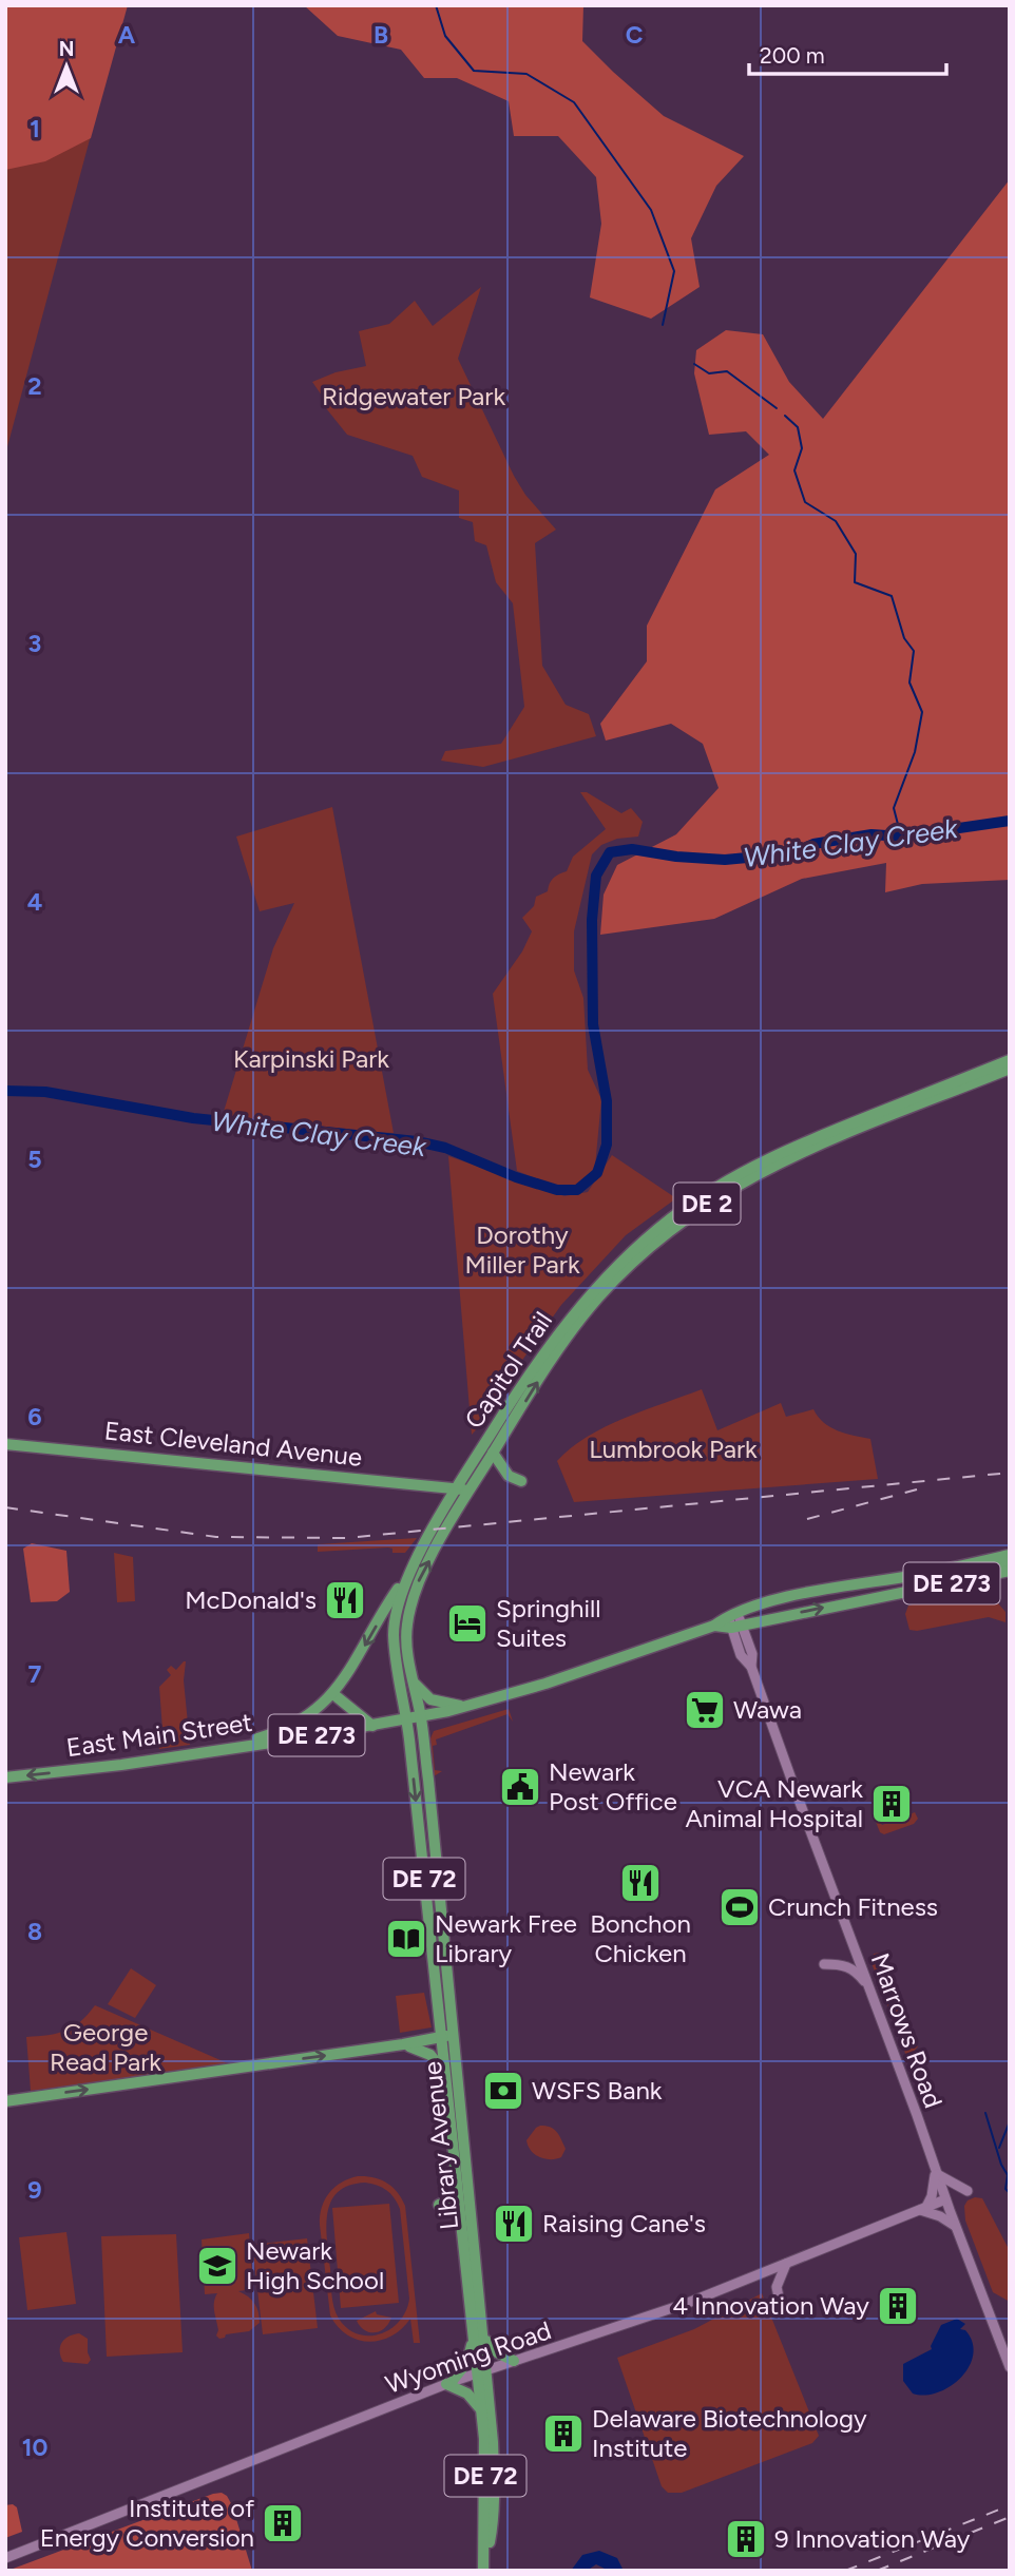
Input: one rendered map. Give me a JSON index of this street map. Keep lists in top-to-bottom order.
{
  "streets": {
    "main road": [
      "DE 2",
      "Capitol Trail",
      "East Cleveland Avenue",
      "DE 273",
      "East Main Street",
      "DE 72",
      "Library Avenue"
    ],
    "street": ["Marrows Road", "Wyoming Road"]
  },
  "crossings": [
    ["Capitol Trail", "East Cleveland Avenue"],
    ["Capitol Trail", "DE 273"],
    ["Capitol Trail", "East Main Street"],
    ["Capitol Trail", "Library Avenue"],
    ["DE 273", "East Main Street"],
    ["DE 273", "Marrows Road"],
    ["DE 273", "Library Avenue"],
    ["East Main Street", "Library Avenue"],
    ["Marrows Road", "Wyoming Road"],
    ["Library Avenue", "Wyoming Road"]
  ],
  "one_way": ["East Main Street"],
  "water": ["White Clay Creek"],
  "parks": [
    "Ridgewater Park",
    "Karpinski Park",
    "Dorothy Miller Park",
    "Lumbrook Park",
    "George Read Park"
  ],
  "places": {
    "restaurant": ["McDonald's", "Bonchon Chicken", "Raising Cane's"],
    "hotel": ["Springhill Suites"],
    "supermarket": ["Wawa"],
    "public building": ["Newark Post Office"],
    "building": [
      "VCA Newark Animal Hospital",
      "4 Innovation Way",
      "Delaware Biotechnology Institute",
      "Institute of Energy Conversion",
      "9 Innovation Way"
    ],
    "sports": ["Crunch Fitness"],
    "library": ["Newark Free Library"],
    "bank": ["WSFS Bank"],
    "school or university": ["Newark High School"]
  },
  "scale_bar": "200 m",
  "north": "top",
  "grid": {
    "columns": ["A", "B", "C"],
    "rows": [
      "1",
      "2",
      "3",
      "4",
      "5",
      "6",
      "7",
      "8",
      "9",
      "10"
    ]
  }
}
